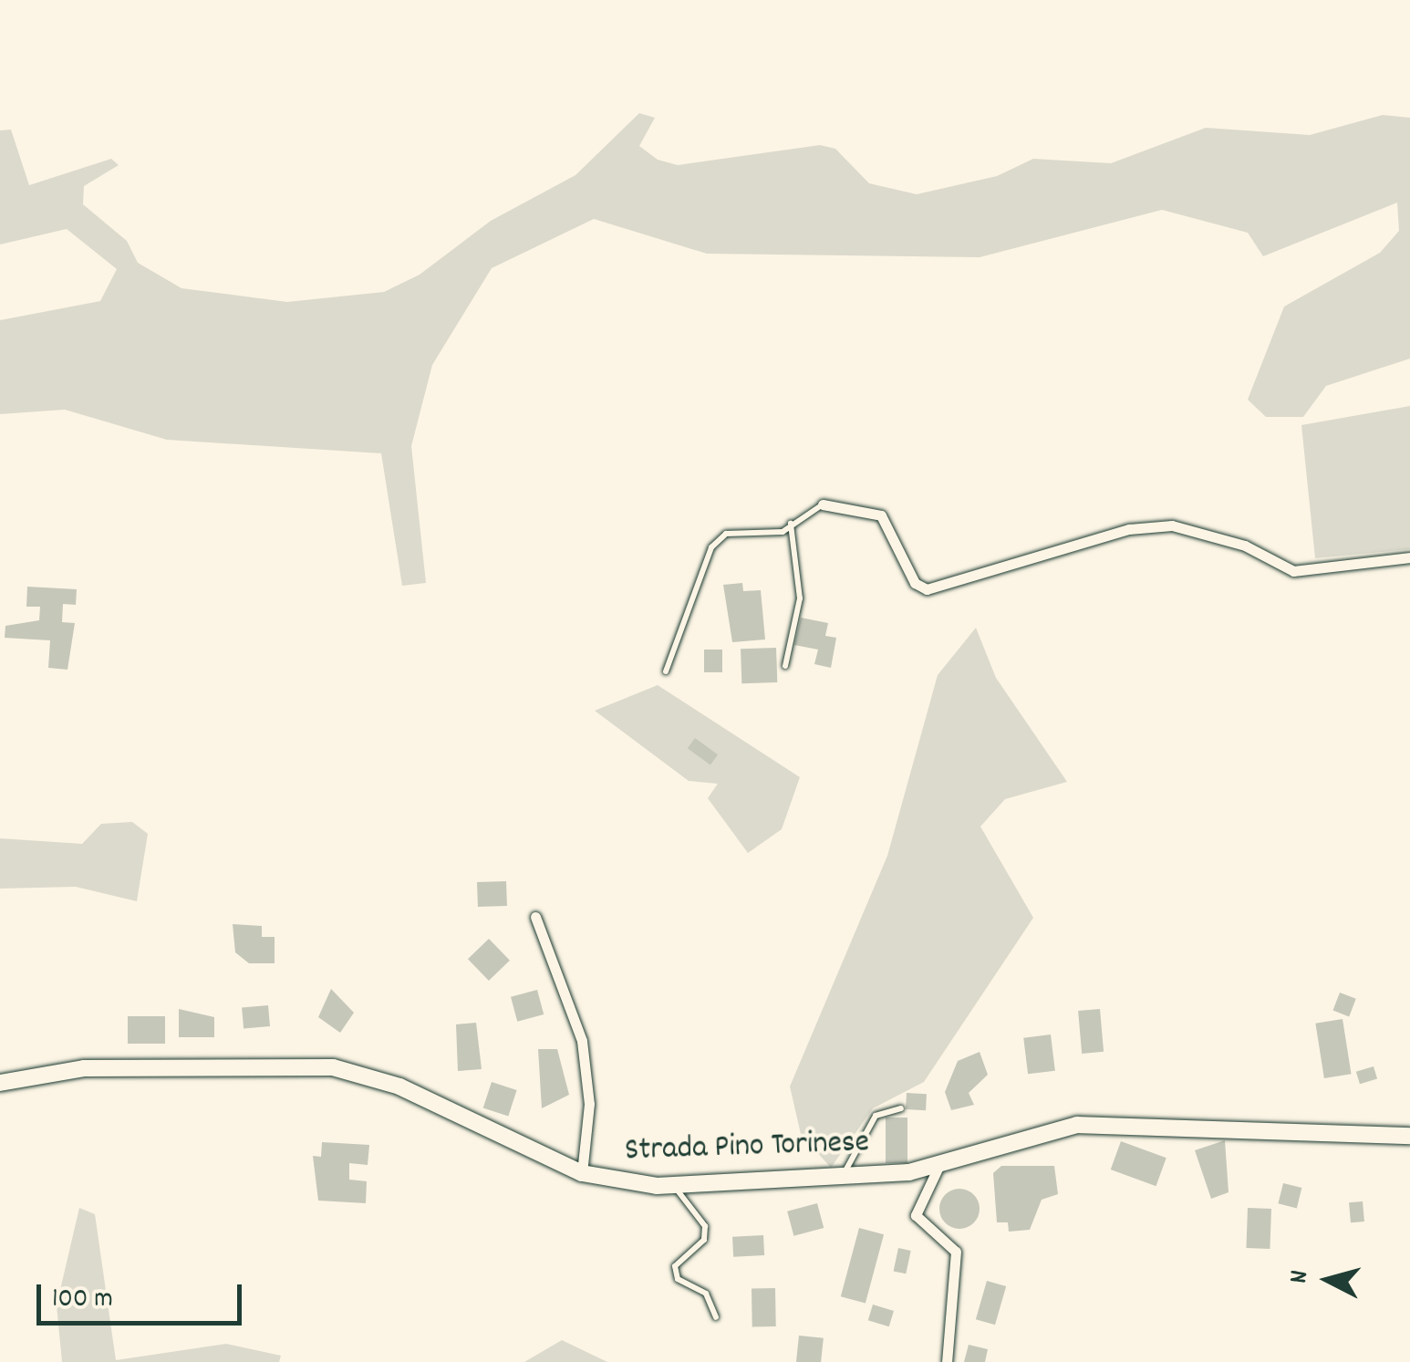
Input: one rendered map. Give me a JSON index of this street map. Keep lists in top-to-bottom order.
{
  "streets": {
    "street": ["Strada Pino Torinese"]
  },
  "scale_bar": "100 m",
  "north": "left"
}
